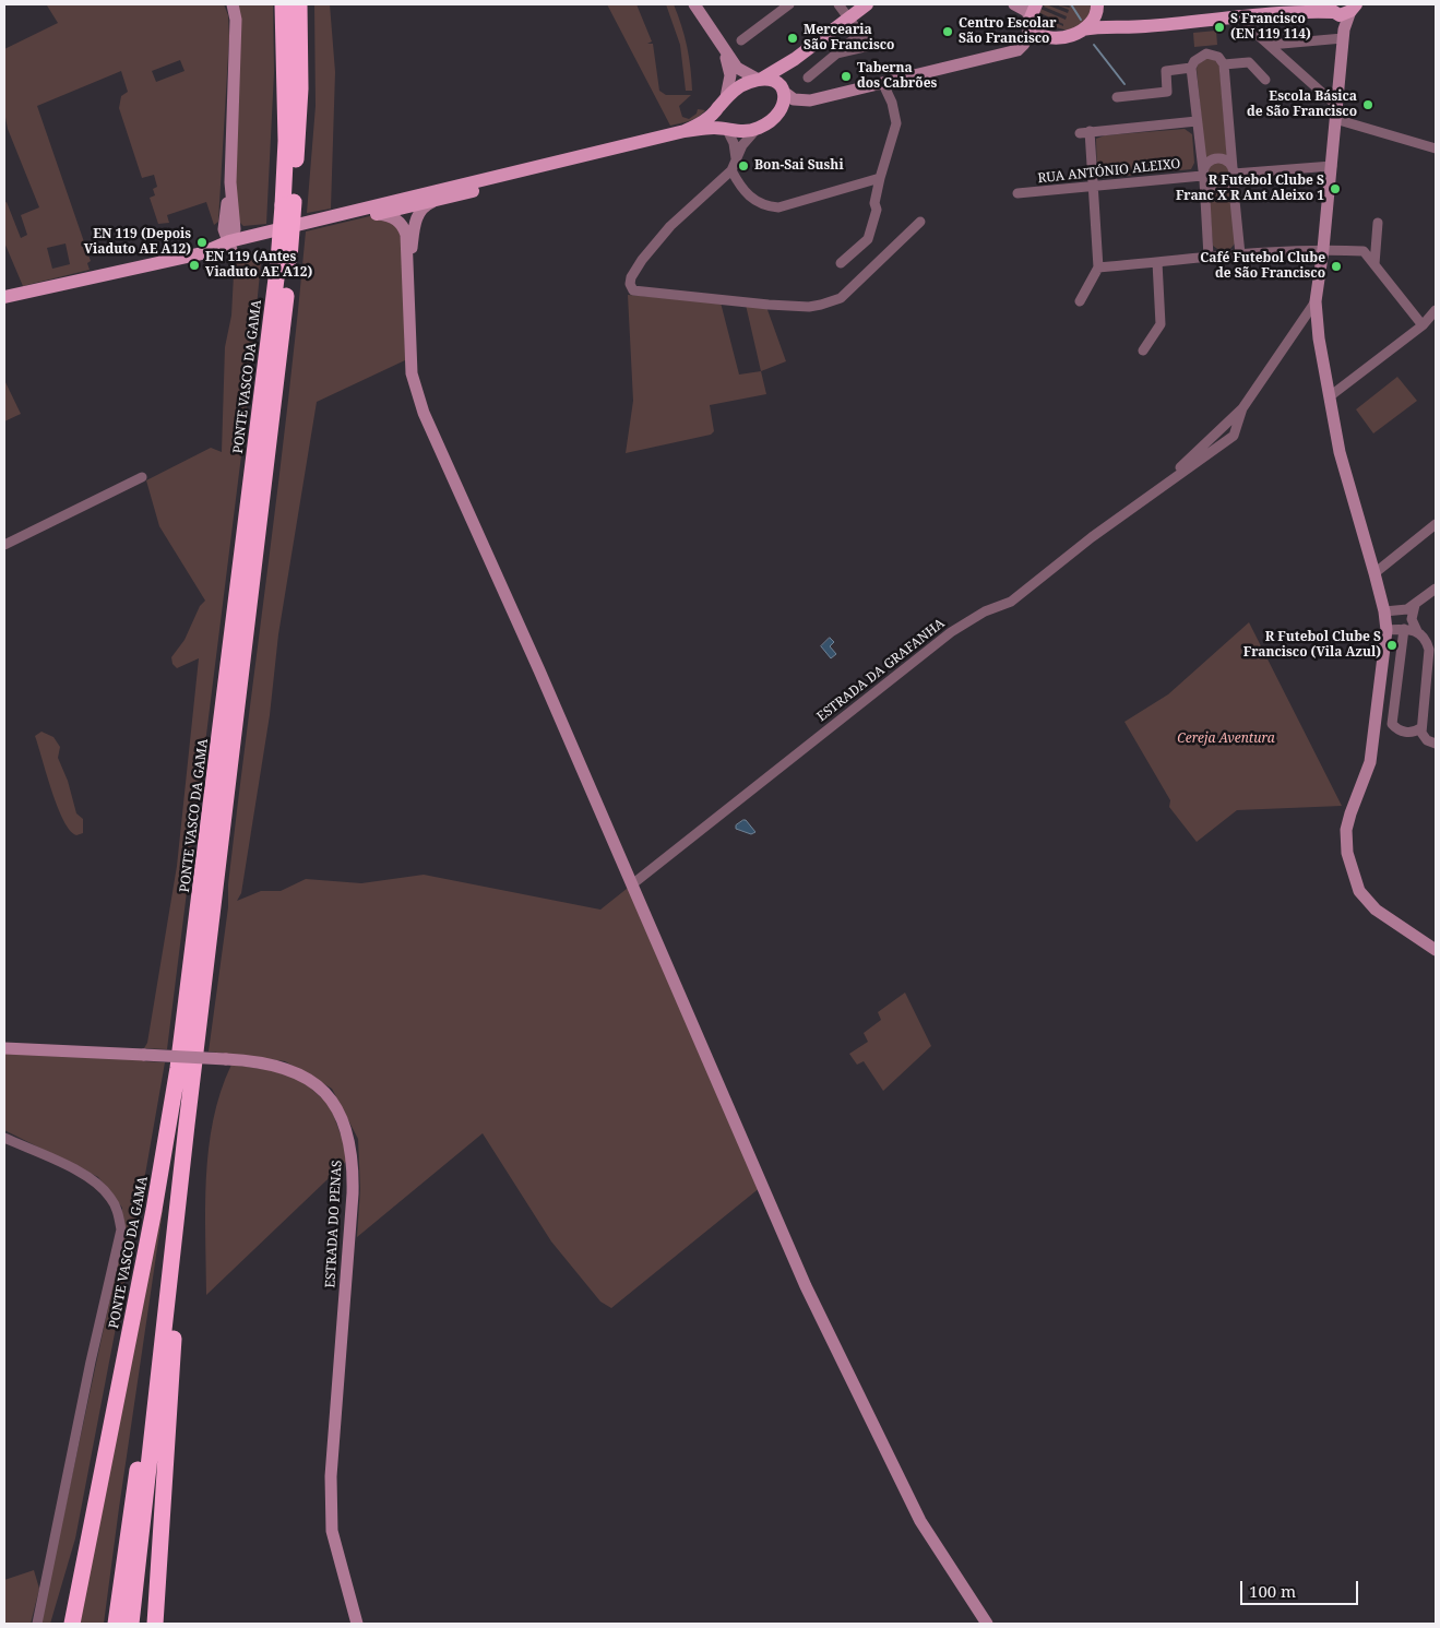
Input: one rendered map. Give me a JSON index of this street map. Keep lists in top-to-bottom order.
{
  "streets": {
    "highway": ["PONTE VASCO DA GAMA"],
    "street": ["RUA ANTÓNIO ALEIXO", "ESTRADA DA GRAFANHA", "ESTRADA DO PENAS"]
  },
  "parks": ["Cereja Aventura"],
  "places": [
    "S Francisco (EN 119 114)",
    "Centro Escolar São Francisco",
    "Mercearia São Francisco",
    "Taberna dos Cabrões",
    "Escola Básica de São Francisco",
    "Bon-Sai Sushi",
    "R Futebol Clube S Franc X R Ant Aleixo 1",
    "EN 119 (Depois Viaduto AE A12)",
    "EN 119 (Antes Viaduto AE A12)",
    "Café Futebol Clube de São Francisco",
    "R Futebol Clube S Francisco (Vila Azul)"
  ],
  "scale_bar": "100 m"
}
